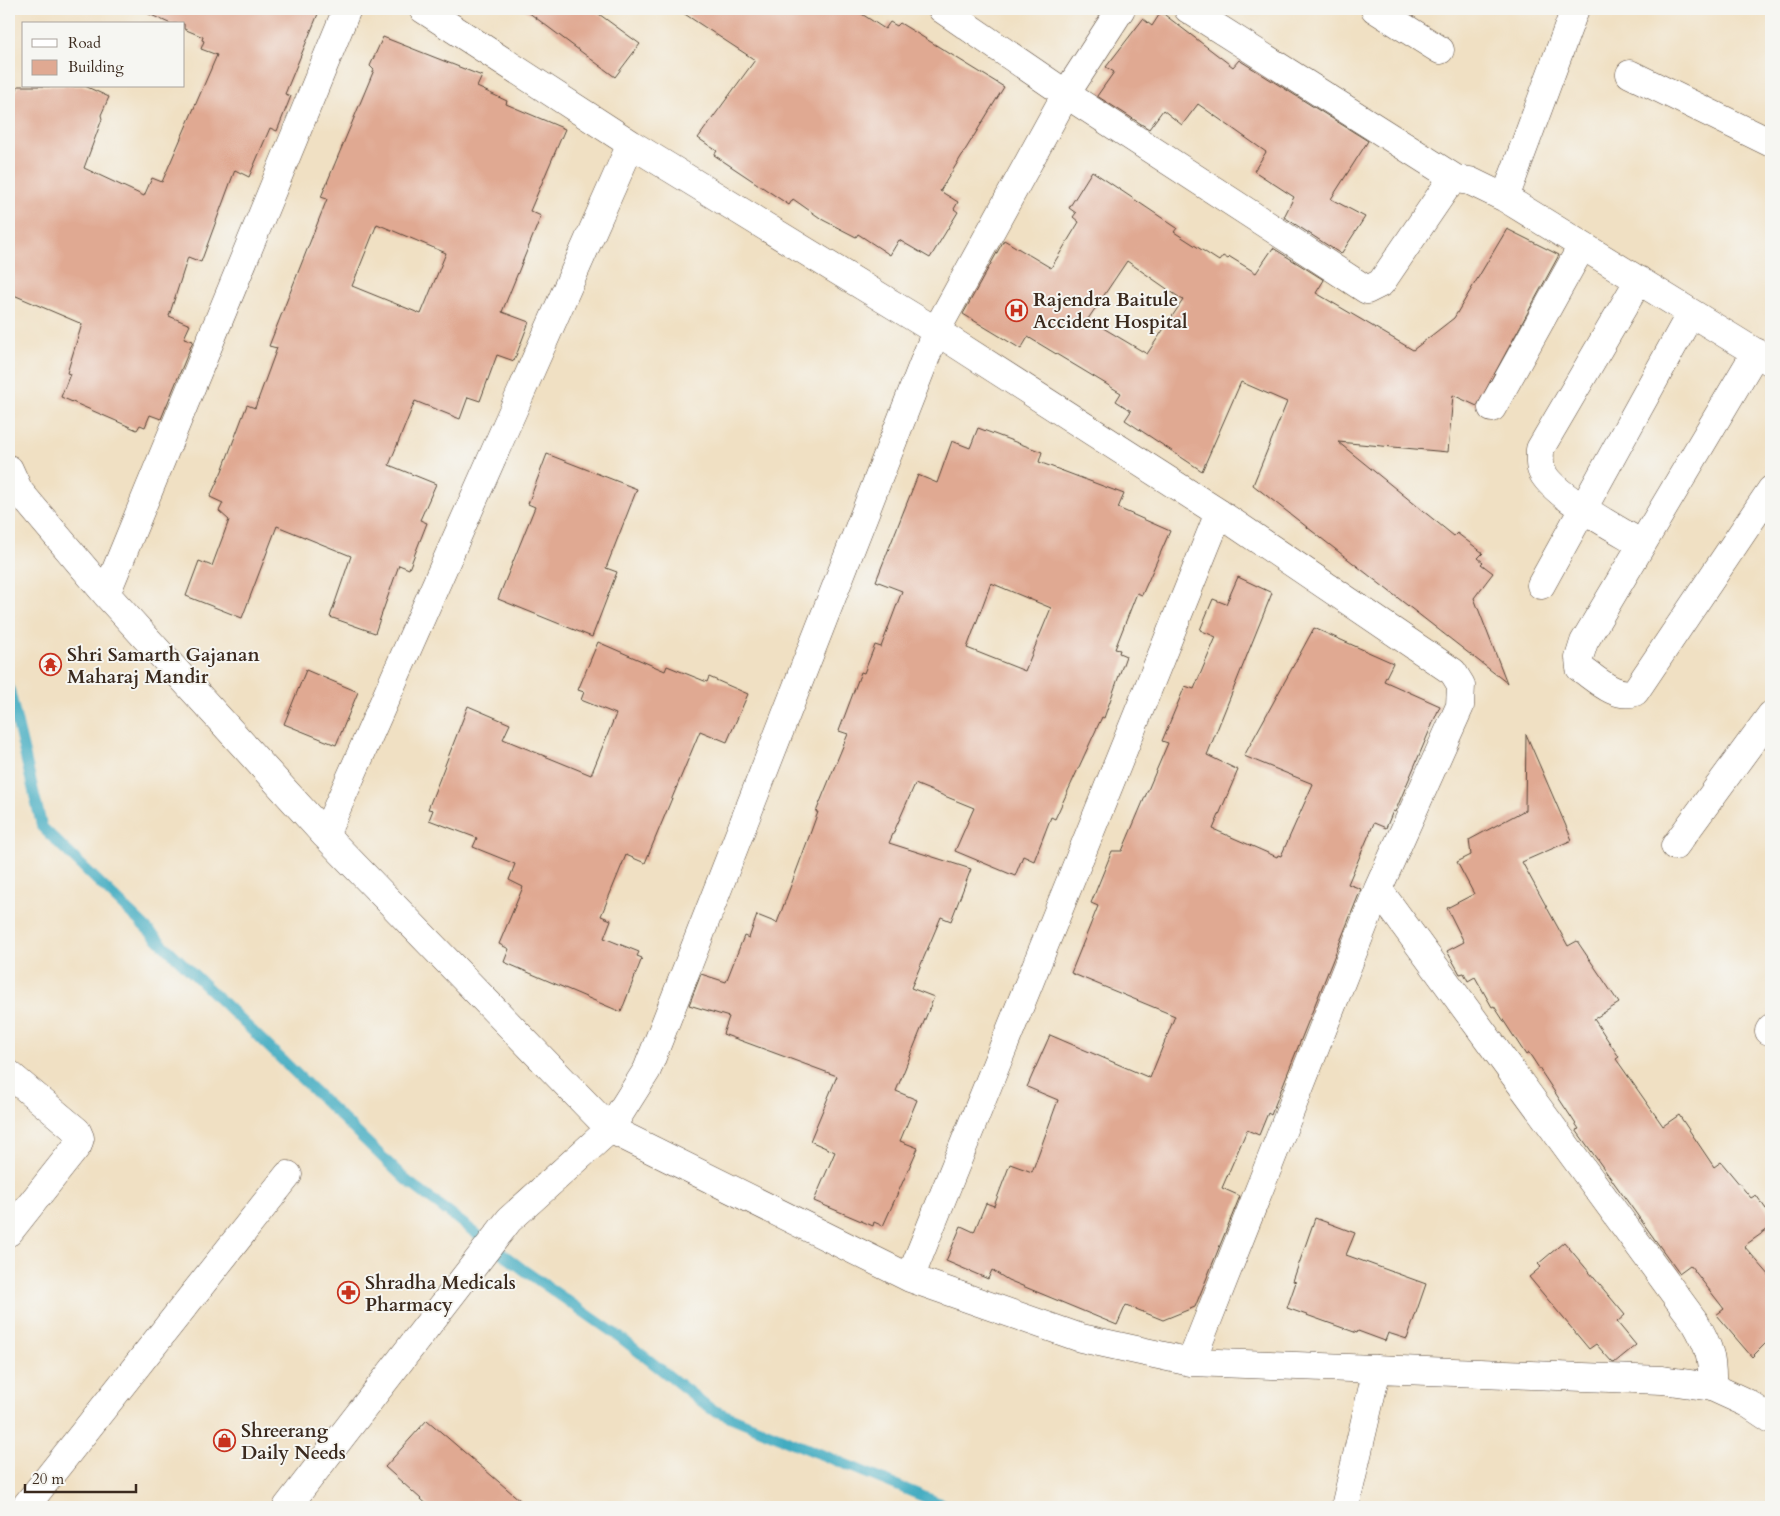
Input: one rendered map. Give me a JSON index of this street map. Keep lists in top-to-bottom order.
{
  "places": {
    "hospital": ["Rajendra Baitule Accident Hospital"],
    "temple": ["Shri Samarth Gajanan Maharaj Mandir"],
    "pharmacy": ["Shradha Medicals Pharmacy"],
    "shop": ["Shreerang Daily Needs"]
  },
  "legend": ["Road", "Building"],
  "scale_bar": "20 m"
}
